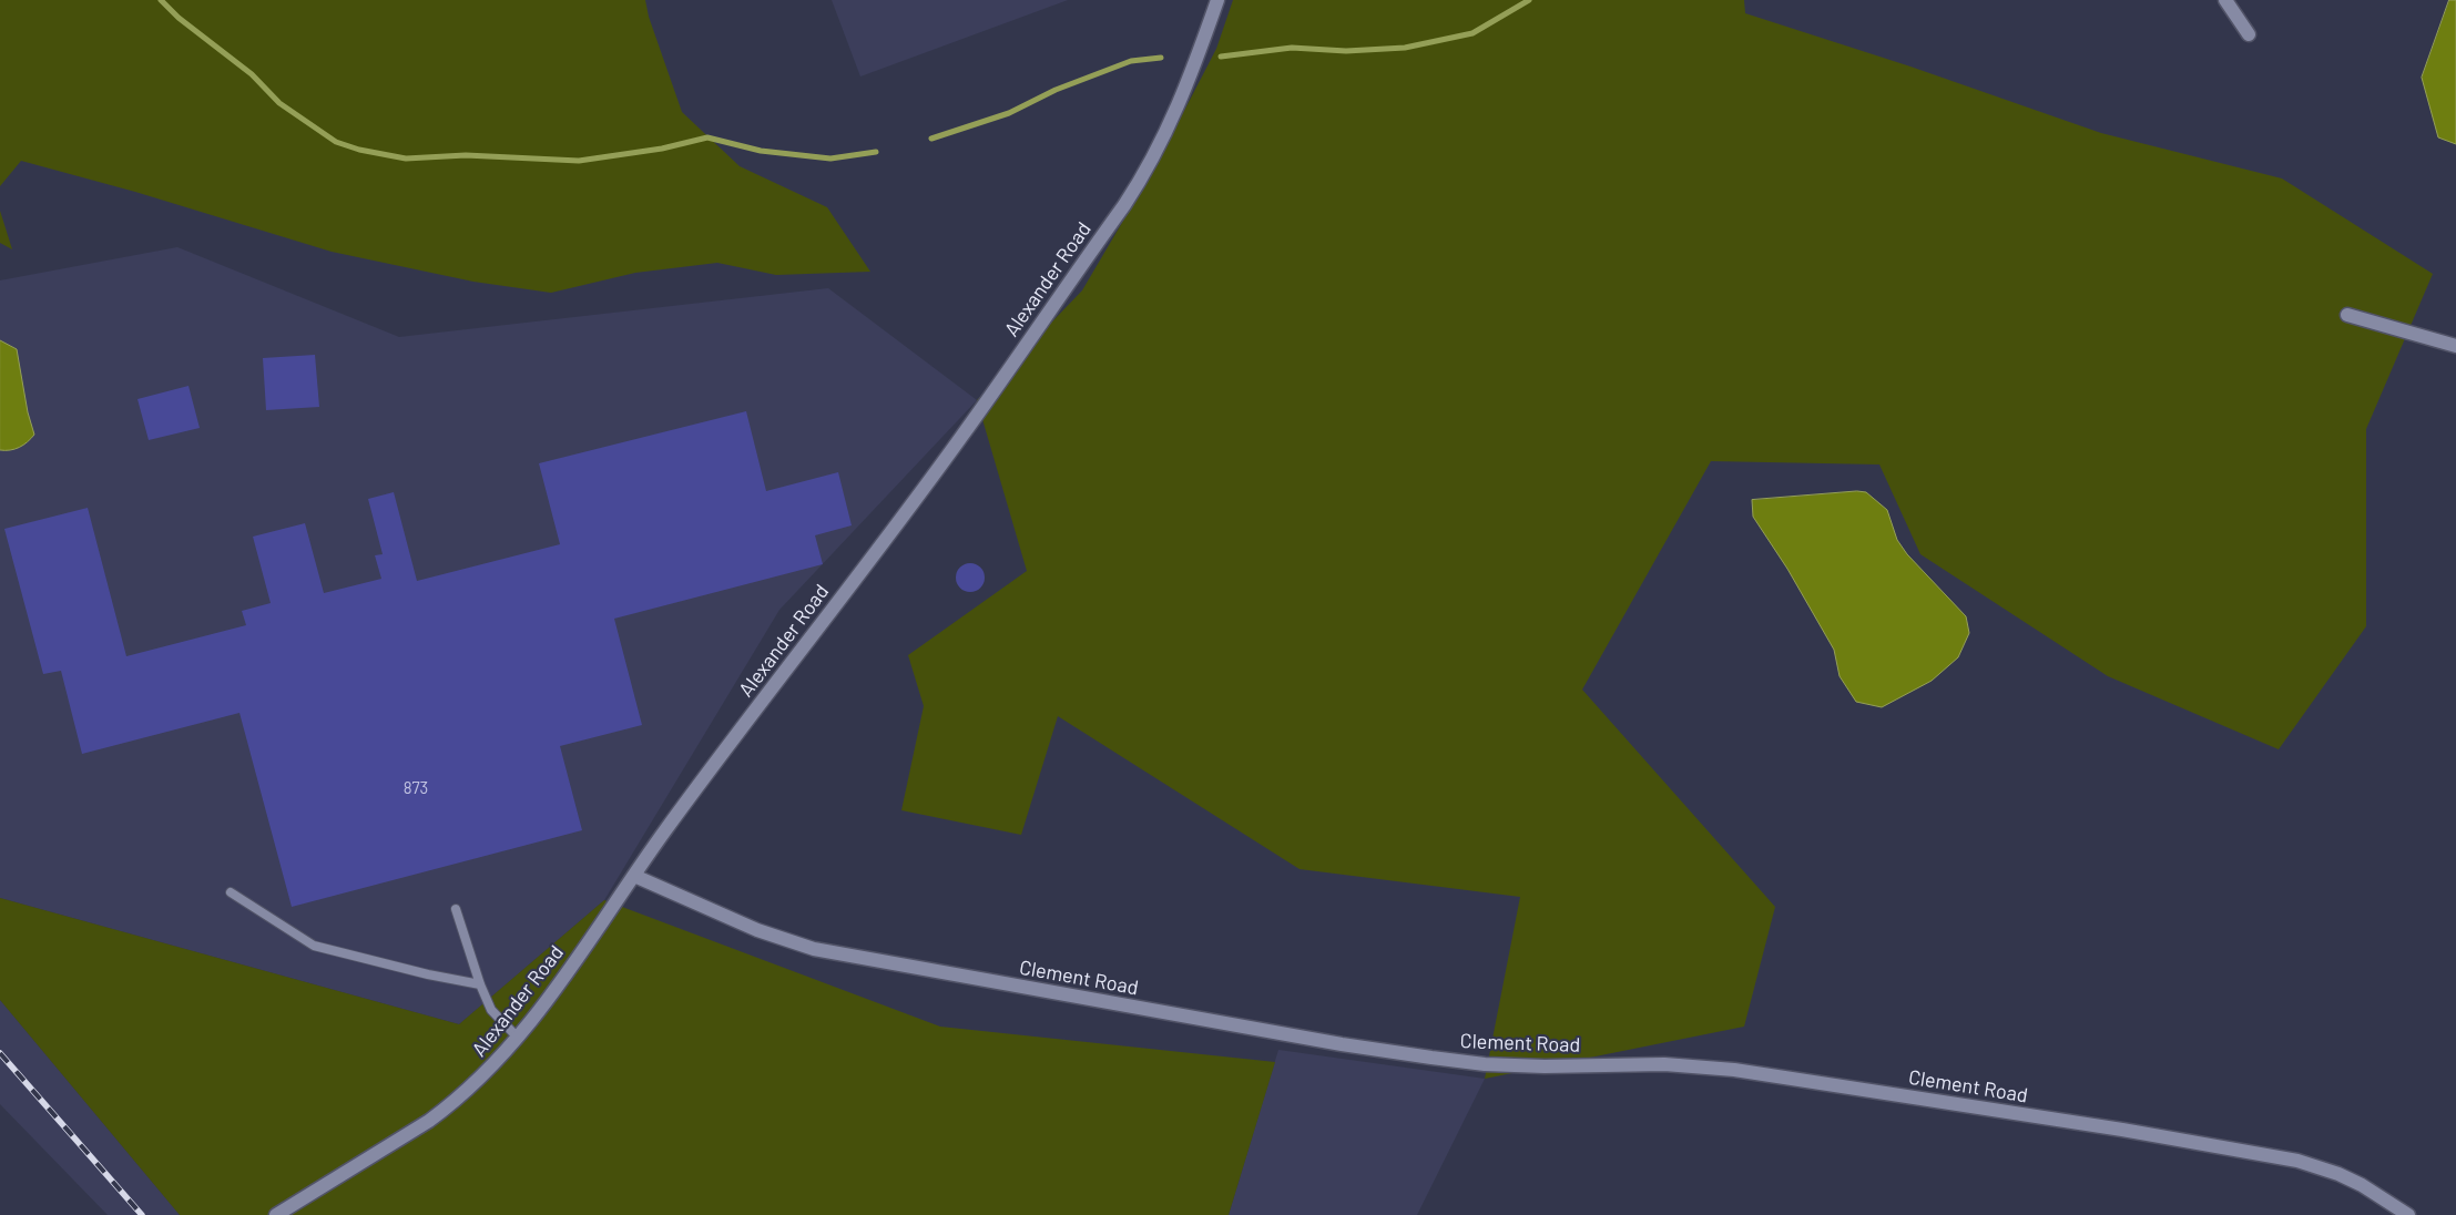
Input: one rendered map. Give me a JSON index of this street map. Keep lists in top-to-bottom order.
{
  "streets": {
    "street": ["Alexander Road", "Clement Road"]
  },
  "crossings": [
    ["Alexander Road", "Clement Road"]
  ],
  "house_numbers": ["873"]
}
